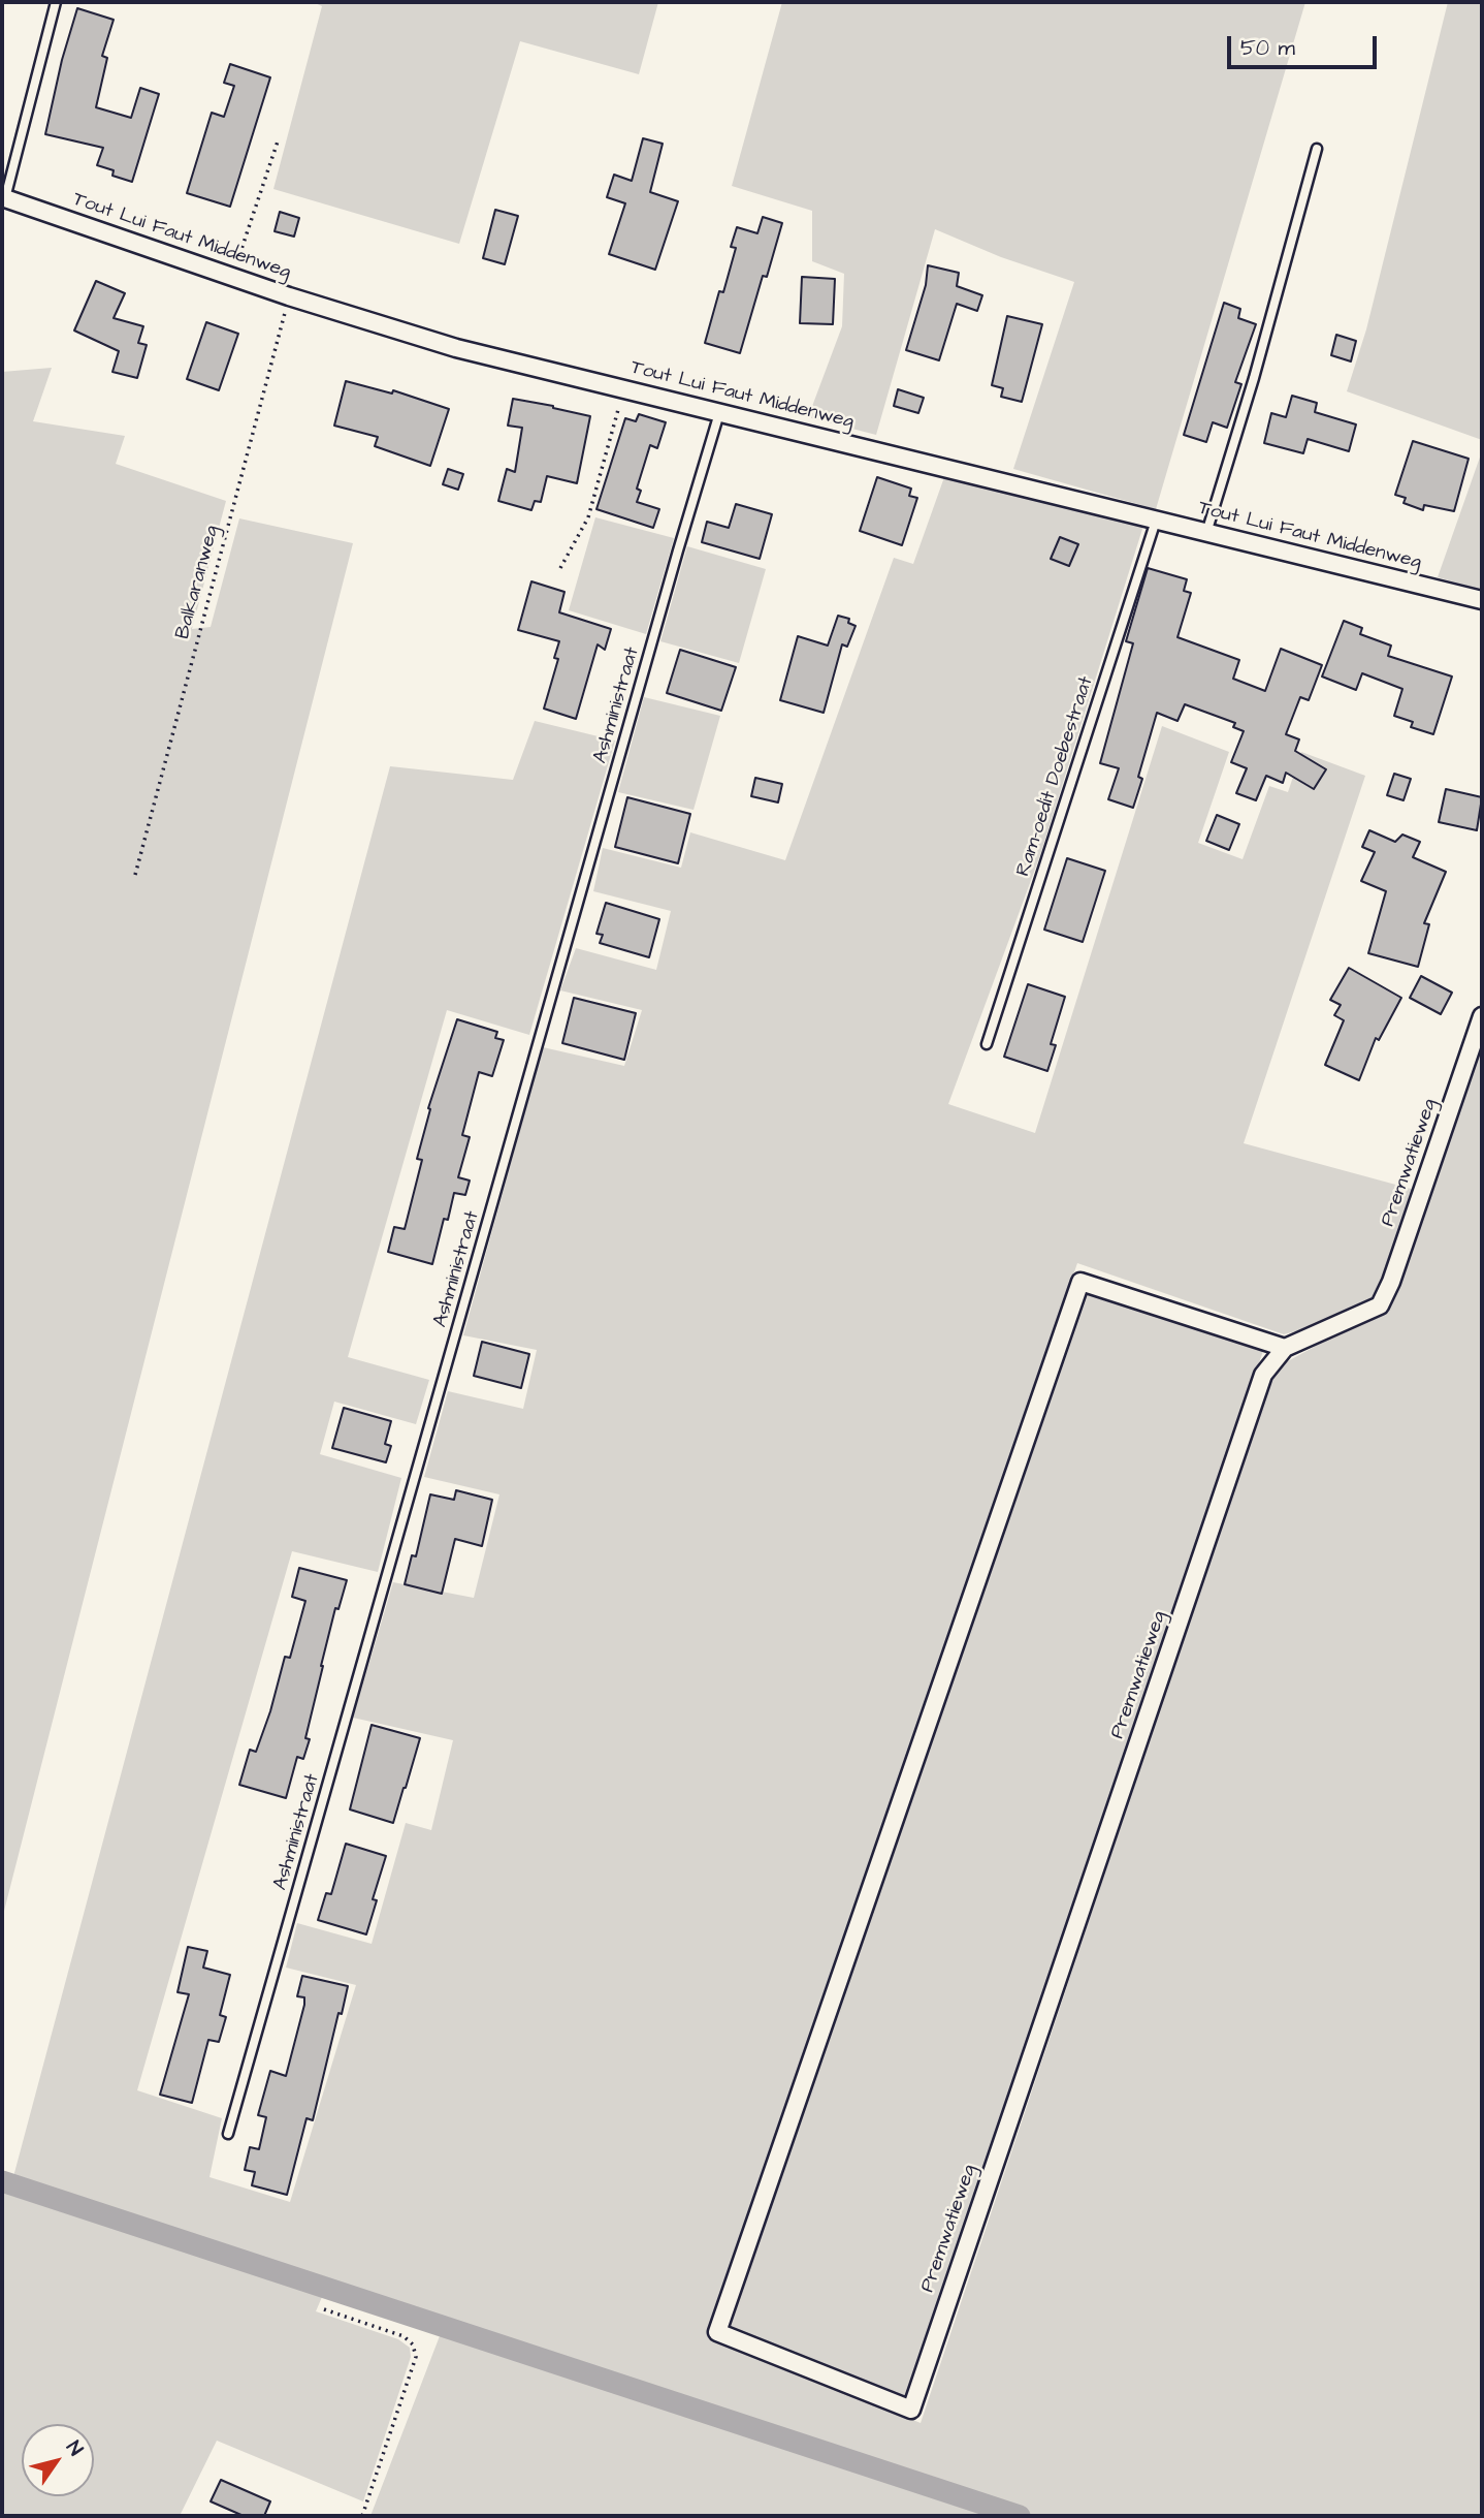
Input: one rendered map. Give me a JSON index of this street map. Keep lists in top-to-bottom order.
{
  "streets": {
    "street": ["Tout Lui Faut Middenweg", "Premwatieweg"],
    "lane": ["Ashministraat", "Ram-oedit Doebestraat"],
    "path": ["Balkaranweg"]
  },
  "crossings": [
    ["Tout Lui Faut Middenweg", "Balkaranweg"],
    ["Tout Lui Faut Middenweg", "Ashministraat"],
    ["Tout Lui Faut Middenweg", "Ram-oedit Doebestraat"]
  ],
  "scale_bar": "50 m",
  "north": "top right"
}
